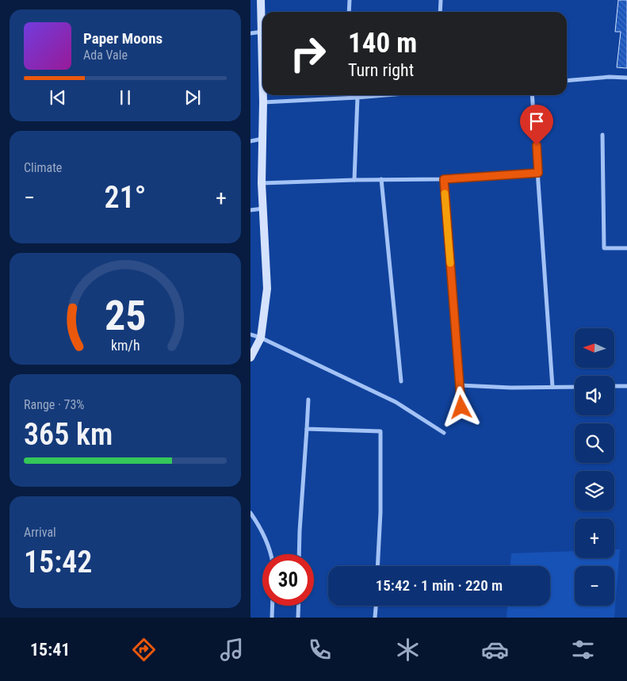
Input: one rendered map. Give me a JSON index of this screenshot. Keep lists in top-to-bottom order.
{
  "north": "left",
  "page": {
    "turn": ["140 m", "Turn right"],
    "song": ["Paper Moons", "Ada Vale"],
    "tile": [
      "Climate",
      ["Range · 73%", "365 km"],
      ["Arrival", "15:42"]
    ],
    "heat": ["−", "21°", "+"],
    "map_buttons": ["+", "−"],
    "limit": "30",
    "trip": "15:42 · 1 min · 220 m",
    "tabs": "15:41",
    "gauge": ["25", "km/h"]
  }
}
